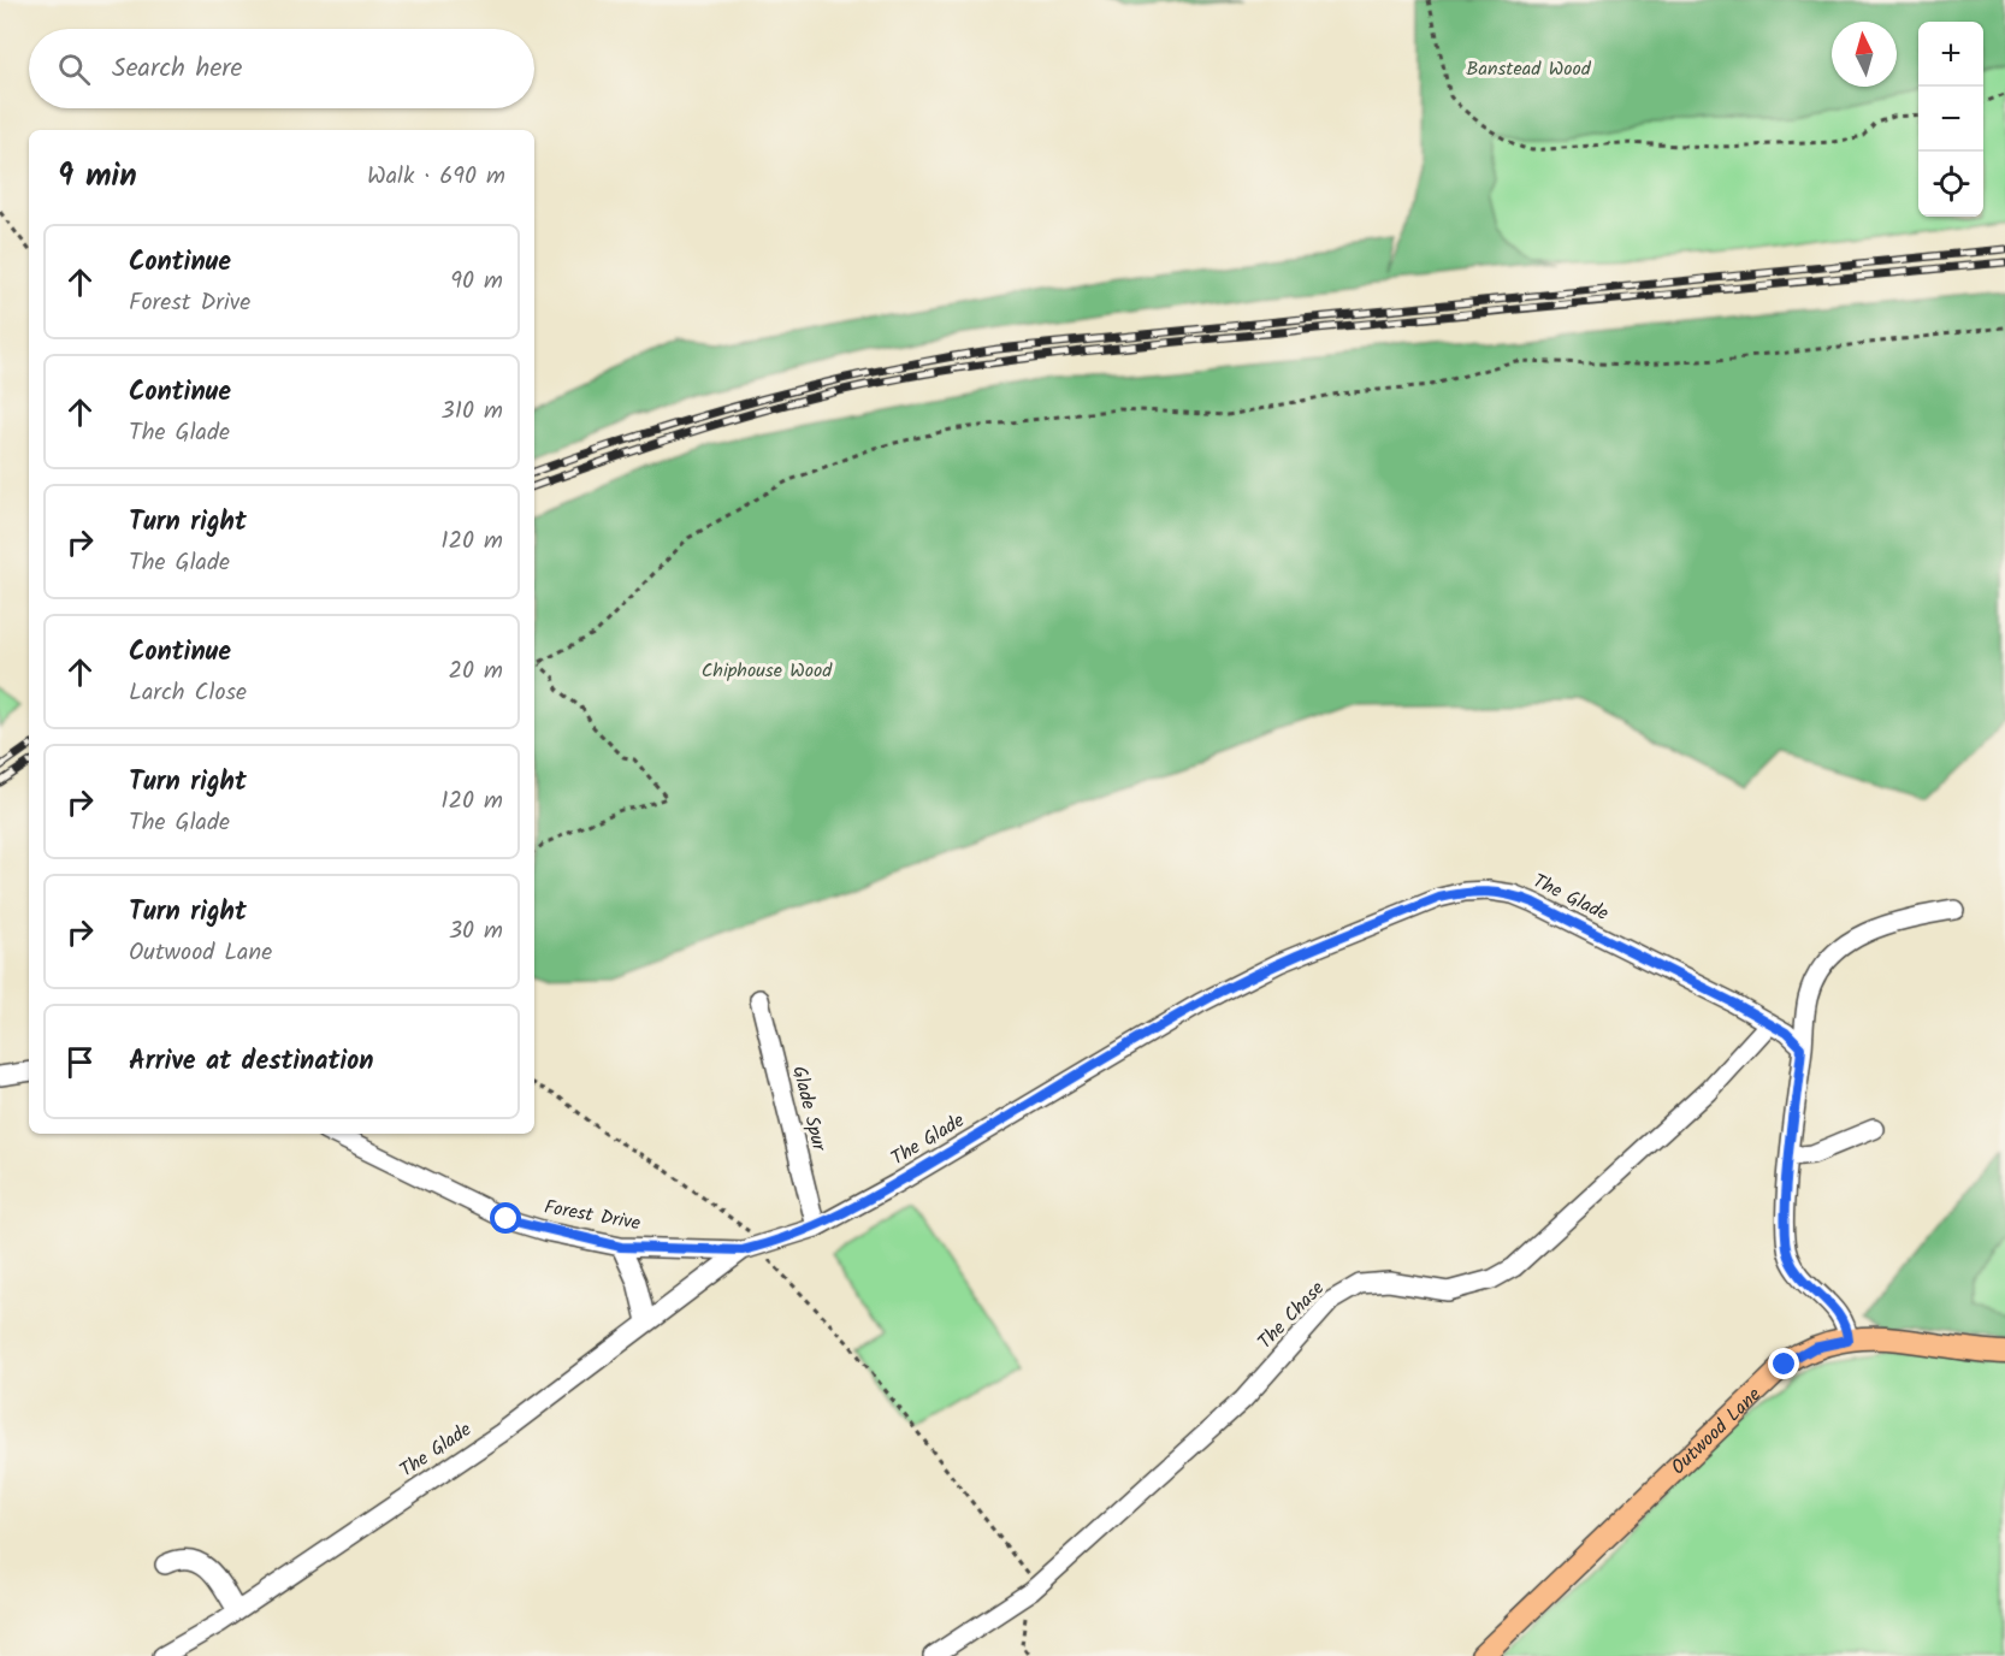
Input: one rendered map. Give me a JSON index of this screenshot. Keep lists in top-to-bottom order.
{
  "streets": {
    "main road": ["Outwood Lane"],
    "street": [
      "The Glade",
      "Glade Spur",
      "Forest Drive",
      "The Chase"
    ]
  },
  "crossings": [
    ["The Glade", "Glade Spur"],
    ["The Glade", "Forest Drive"],
    ["The Glade", "The Chase"]
  ],
  "parks": ["Banstead Wood", "Chiphouse Wood"],
  "north": "top",
  "page": {
    "map_buttons": ["+", "−"],
    "search": "Search here",
    "heading": ["9 min", "Walk · 690 m"],
    "list": [
      ["Continue", "Forest Drive", "90 m"],
      ["Continue", "The Glade", "310 m"],
      ["Turn right", "The Glade", "120 m"],
      ["Continue", "Larch Close", "20 m"],
      ["Turn right", "The Glade", "120 m"],
      ["Turn right", "Outwood Lane", "30 m"],
      "Arrive at destination"
    ]
  }
}
